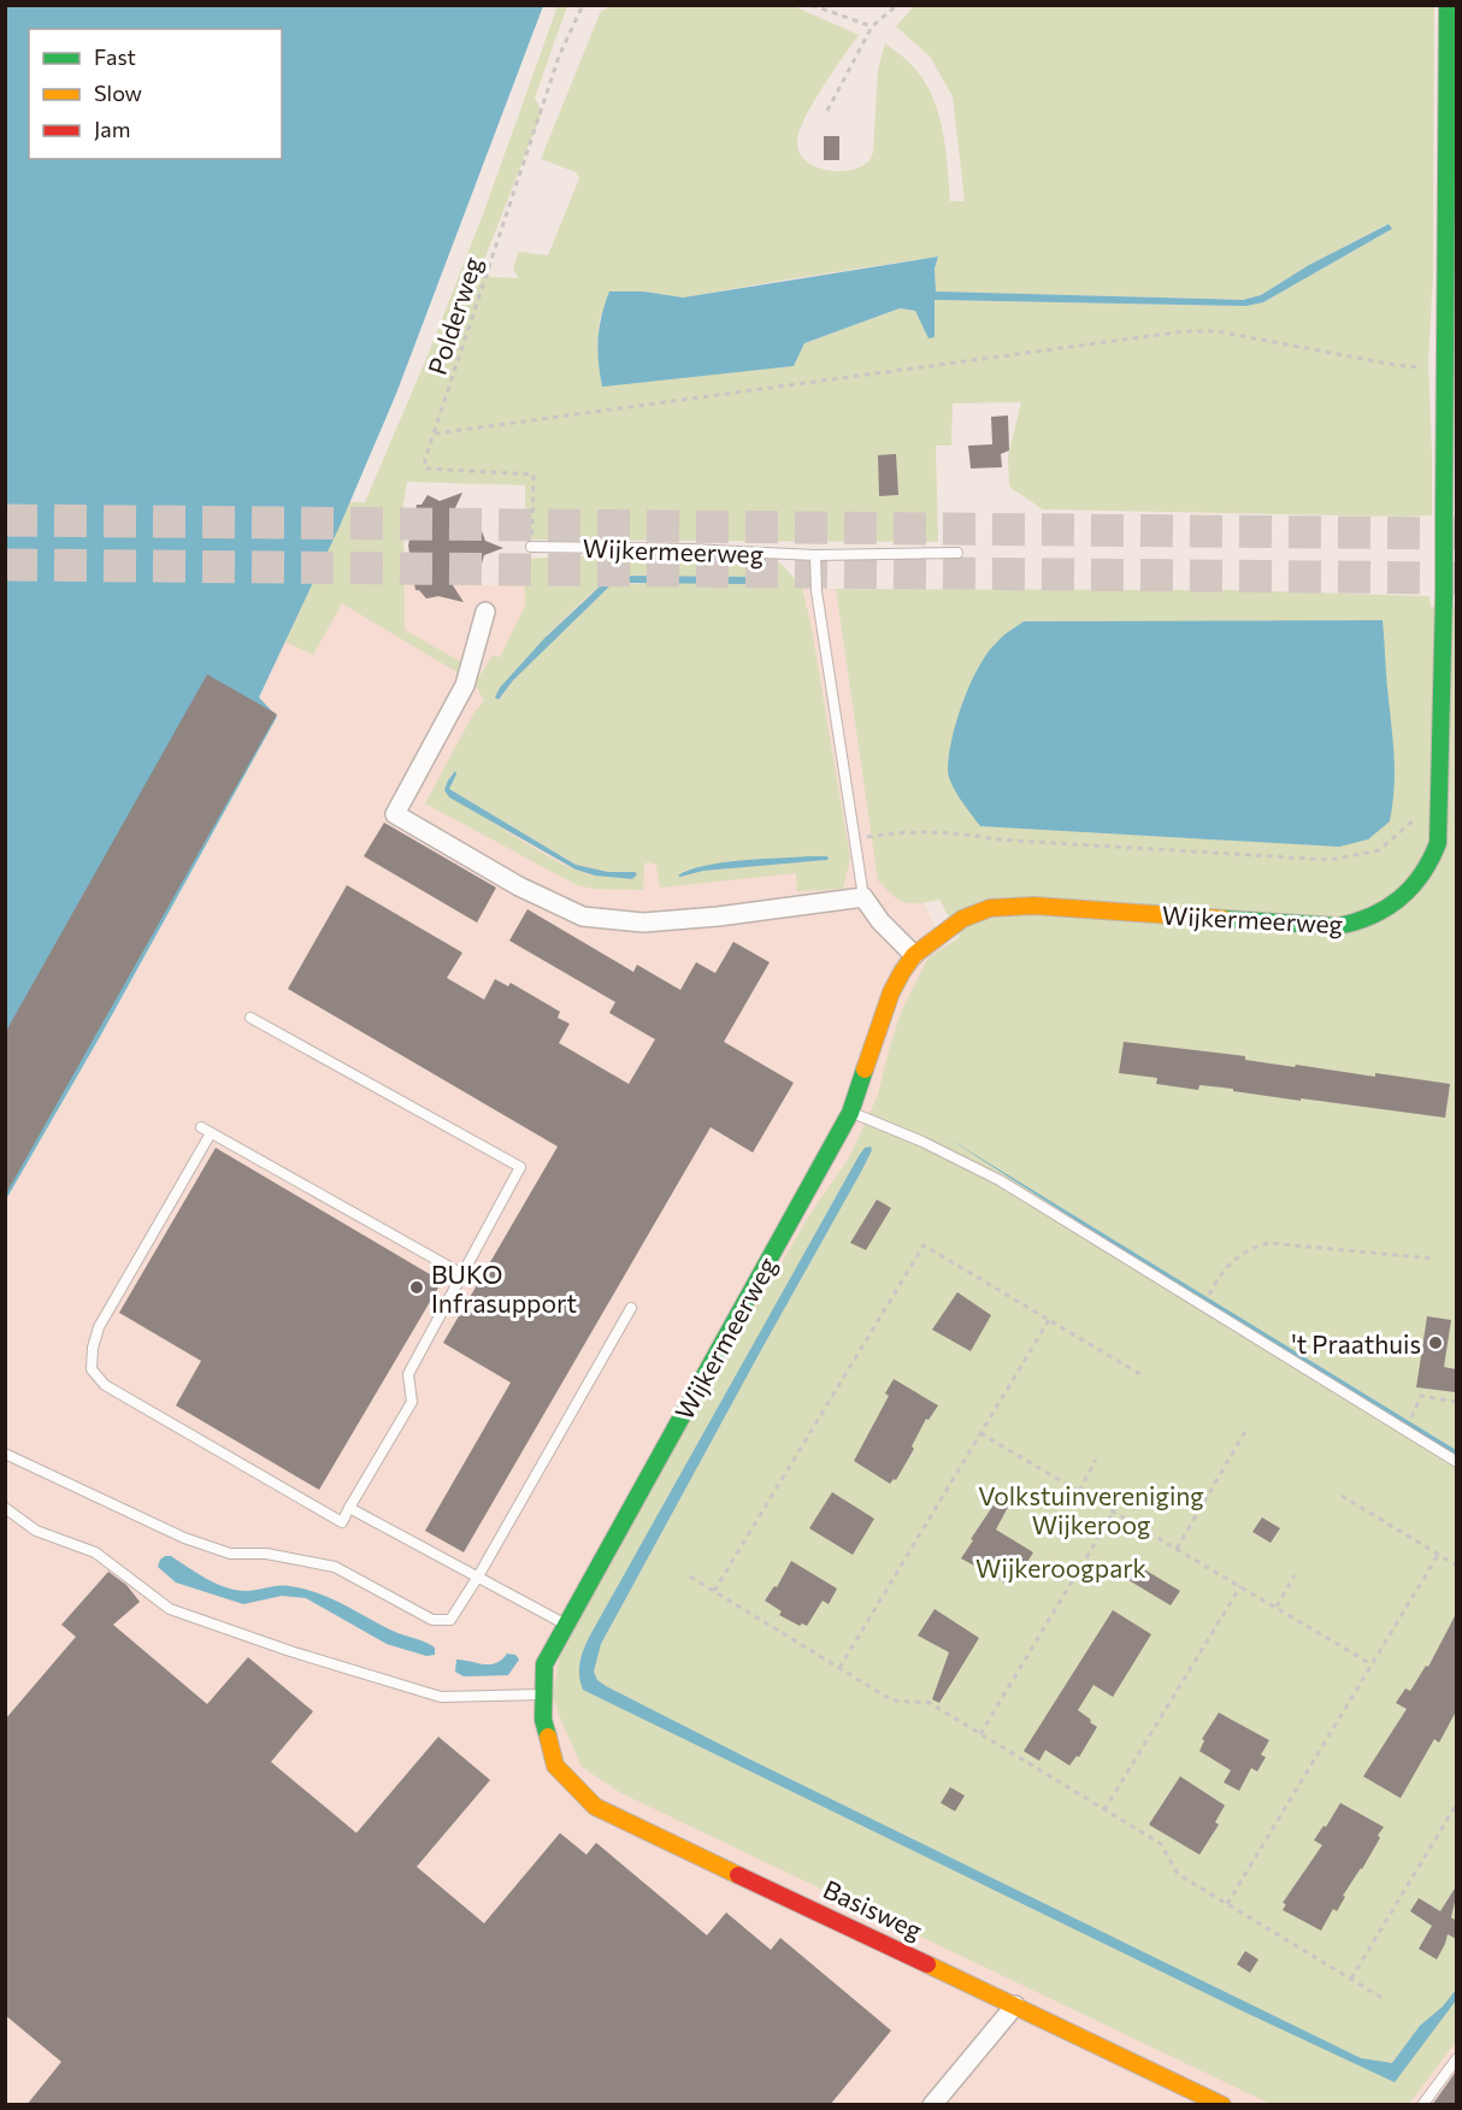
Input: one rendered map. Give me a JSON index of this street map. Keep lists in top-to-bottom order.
{
  "streets": {
    "street": ["Wijkermeerweg", "Basisweg"],
    "path": ["Polderweg"]
  },
  "crossings": [
    ["Polderweg", "Wijkermeerweg"],
    ["Wijkermeerweg", "Basisweg"]
  ],
  "parks": ["Volkstuinvereniging Wijkeroog", "Wijkeroogpark"],
  "places": ["BUKO Infrasupport", "'t Praathuis"],
  "legend": ["Fast", "Slow", "Jam"]
}
